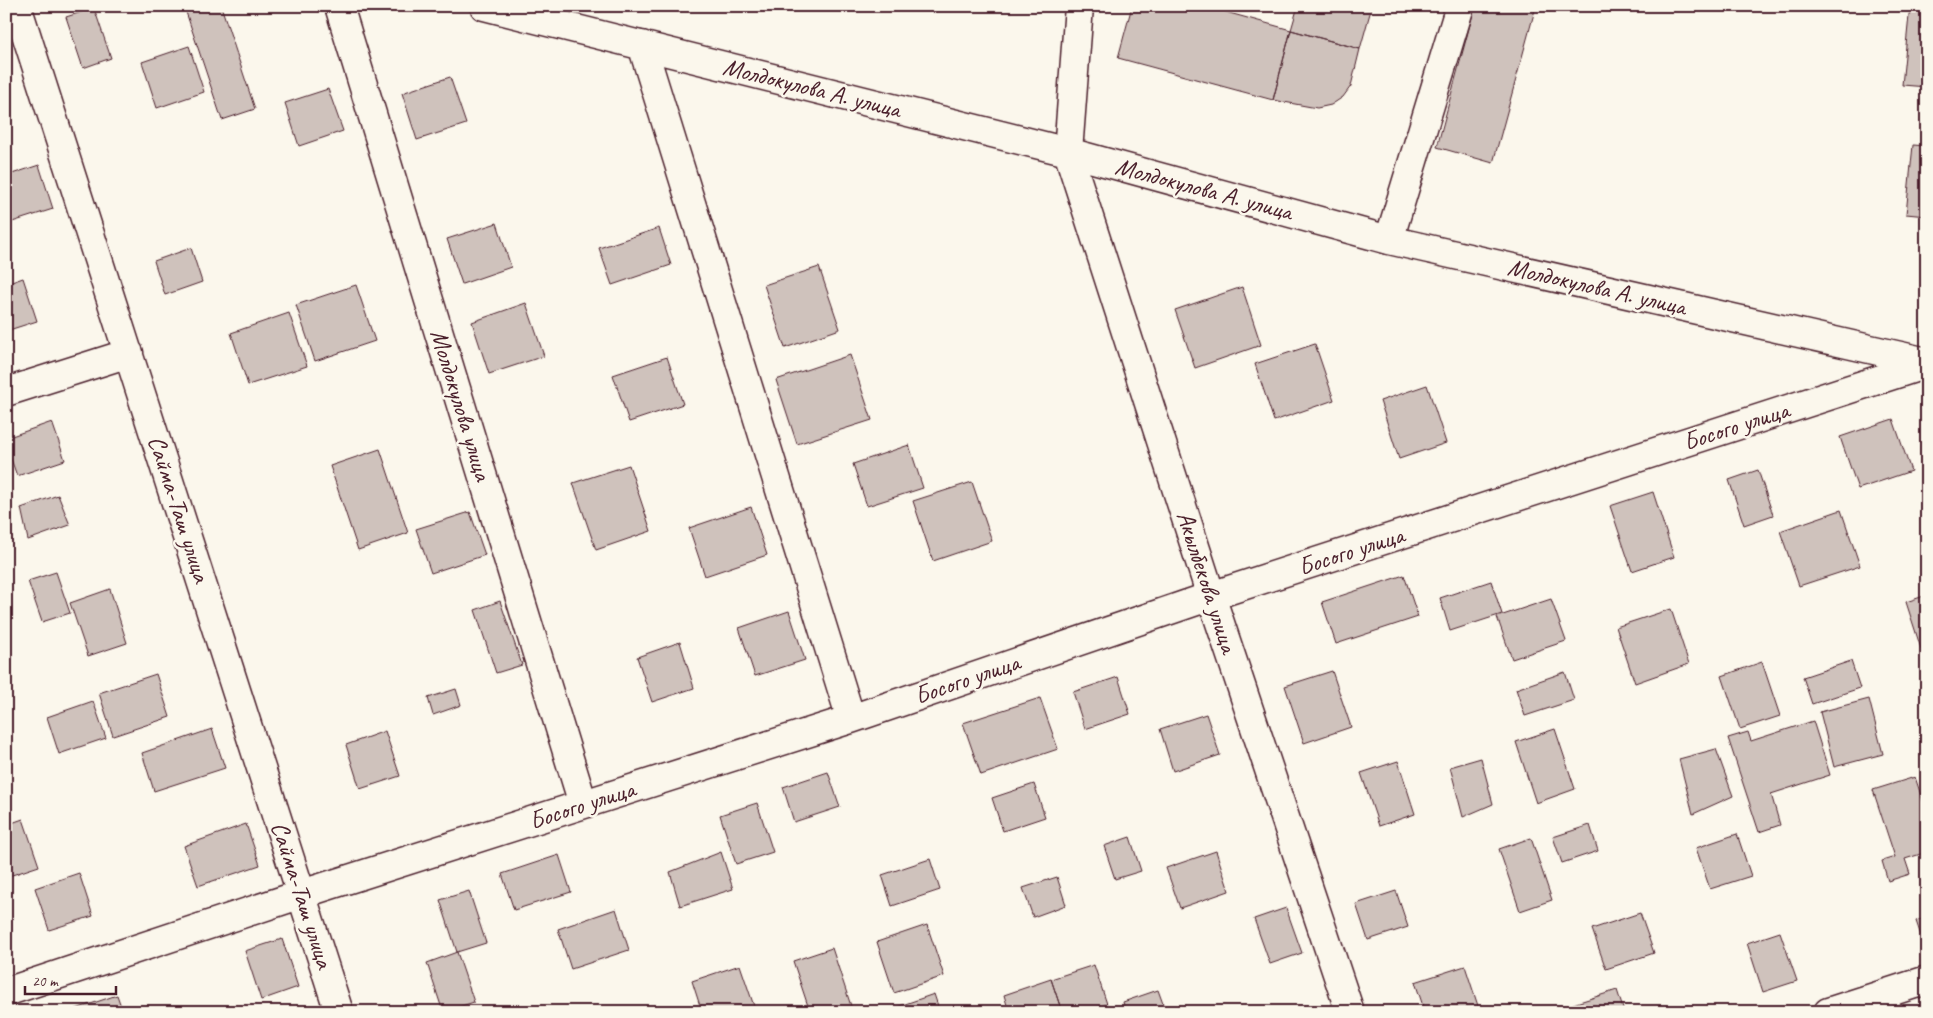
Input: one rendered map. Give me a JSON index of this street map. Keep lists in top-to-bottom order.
{
  "streets": {
    "street": [
      "Молдокулова А. улица",
      "Молдокулова улица",
      "Босого улица",
      "Сайма-Таш улица",
      "Акылбекова улица"
    ]
  },
  "crossings": [
    ["Молдокулова А. улица", "Босого улица"],
    ["Молдокулова А. улица", "Акылбекова улица"],
    ["Молдокулова улица", "Босого улица"],
    ["Босого улица", "Сайма-Таш улица"],
    ["Босого улица", "Акылбекова улица"]
  ],
  "scale_bar": "20 m"
}
